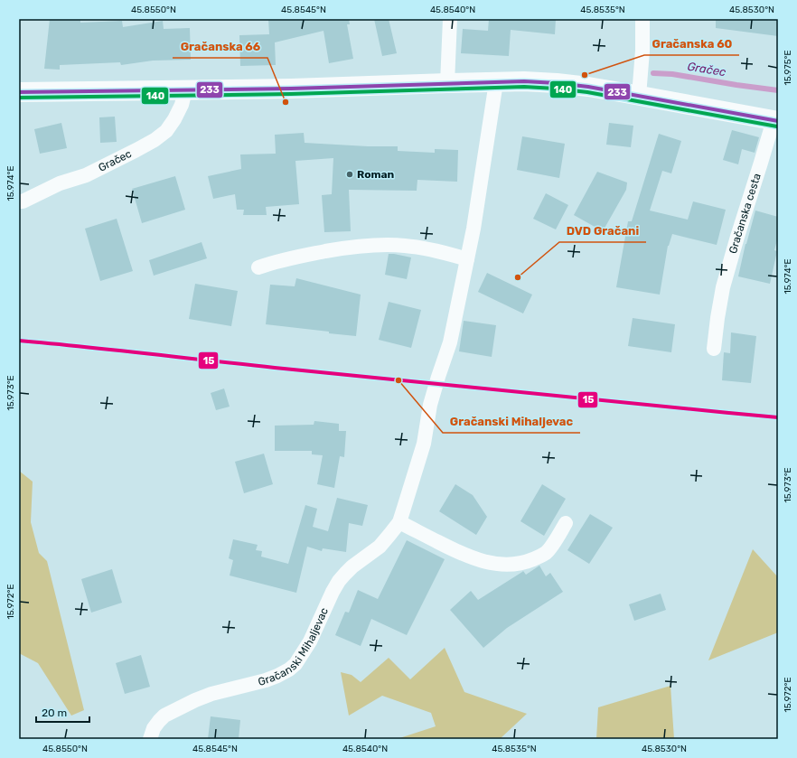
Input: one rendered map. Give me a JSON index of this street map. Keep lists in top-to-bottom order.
{
  "streets": {
    "main road": ["Gračanska cesta"],
    "street": ["Gračec", "Gračanski Mihaljevac"]
  },
  "crossings": [
    ["Gračec", "Gračanska cesta"],
    ["Gračanska cesta", "Gračanski Mihaljevac"]
  ],
  "water": ["Gračec"],
  "places": [
    "Gračanska 60",
    "Gračanska 66",
    "Roman",
    "DVD Gračani",
    "Gračanski Mihaljevac"
  ],
  "lines": ["transit line 233", "transit line 140", "transit line 15"],
  "scale_bar": "20 m",
  "coordinates": [
    "45.8550°N",
    "45.8545°N",
    "45.8540°N",
    "45.8535°N",
    "45.8530°N",
    "15.975°E",
    "15.974°E",
    "15.973°E",
    "15.972°E"
  ]
}
